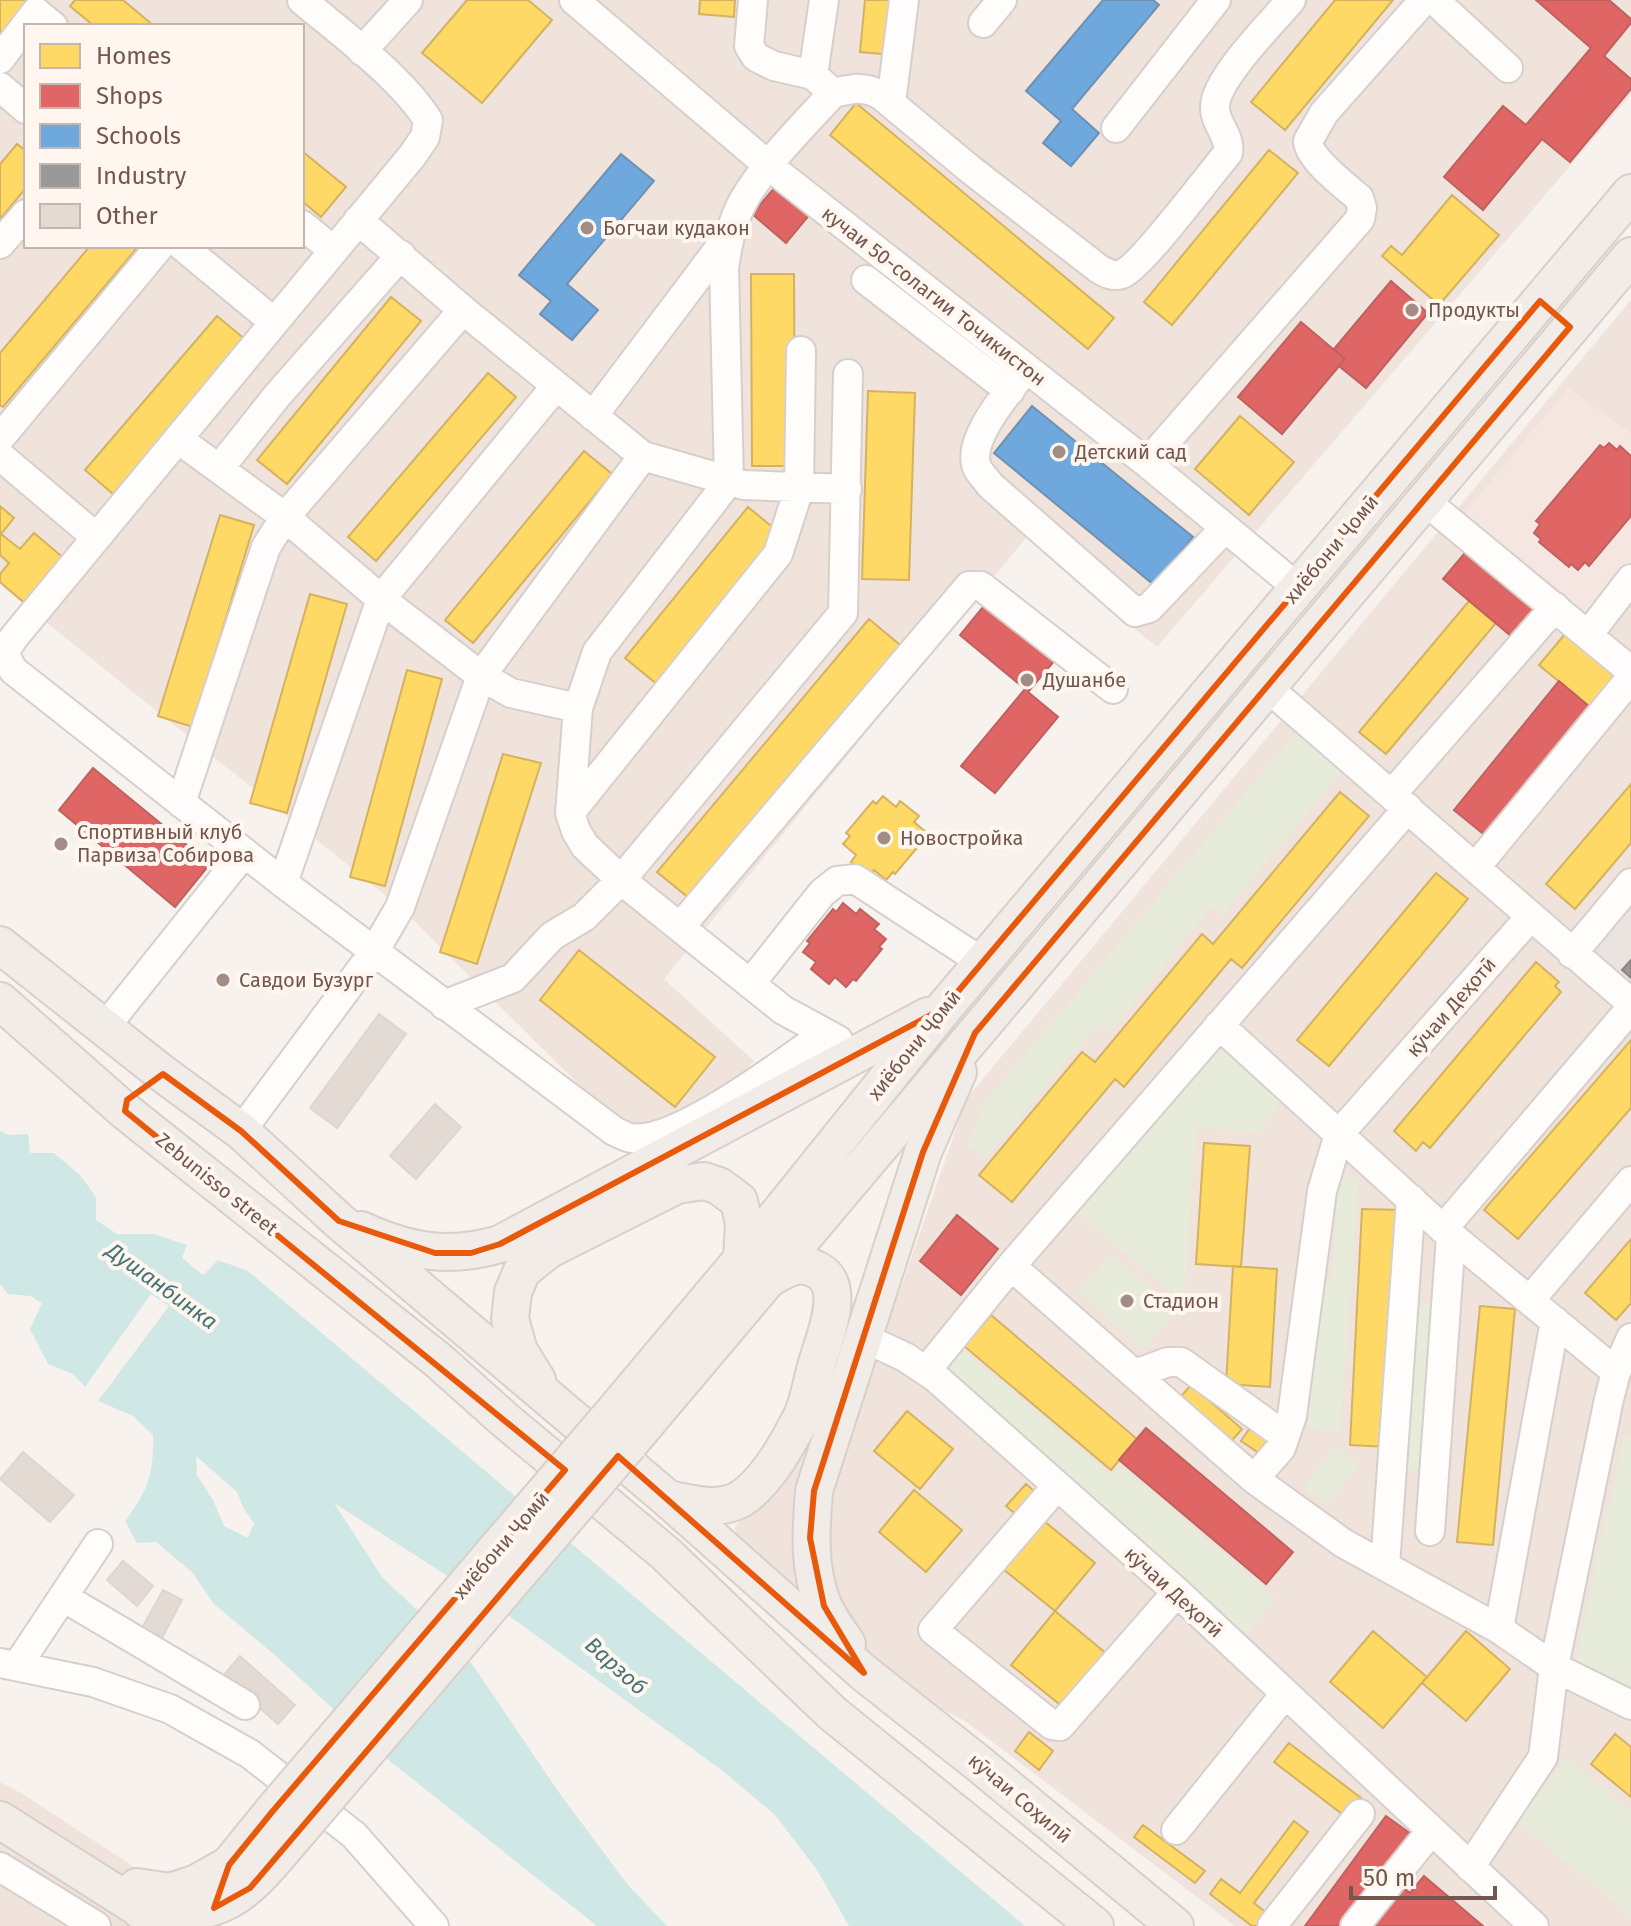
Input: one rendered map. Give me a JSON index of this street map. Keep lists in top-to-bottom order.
{
  "streets": {
    "main road": ["хиёбони Ҷомӣ", "Zebunisso street", "кӯчаи Соҳилӣ"],
    "street": ["кучаи 50-солагии Точикистон", "кӯчаи Деҳотӣ"]
  },
  "crossings": [
    ["кучаи 50-солагии Точикистон", "хиёбони Ҷомӣ"]
  ],
  "water": ["Душанбинка", "Варзоб"],
  "places": [
    "Богчаи кудакон",
    "Продукты",
    "Детский сад",
    "Душанбе",
    "Новостройка",
    "Спортивный клуб Парвиза Собирова",
    "Савдои Бузург",
    "Стадион"
  ],
  "legend": [
    "Homes",
    "Shops",
    "Schools",
    "Industry",
    "Other"
  ],
  "scale_bar": "50 m"
}
